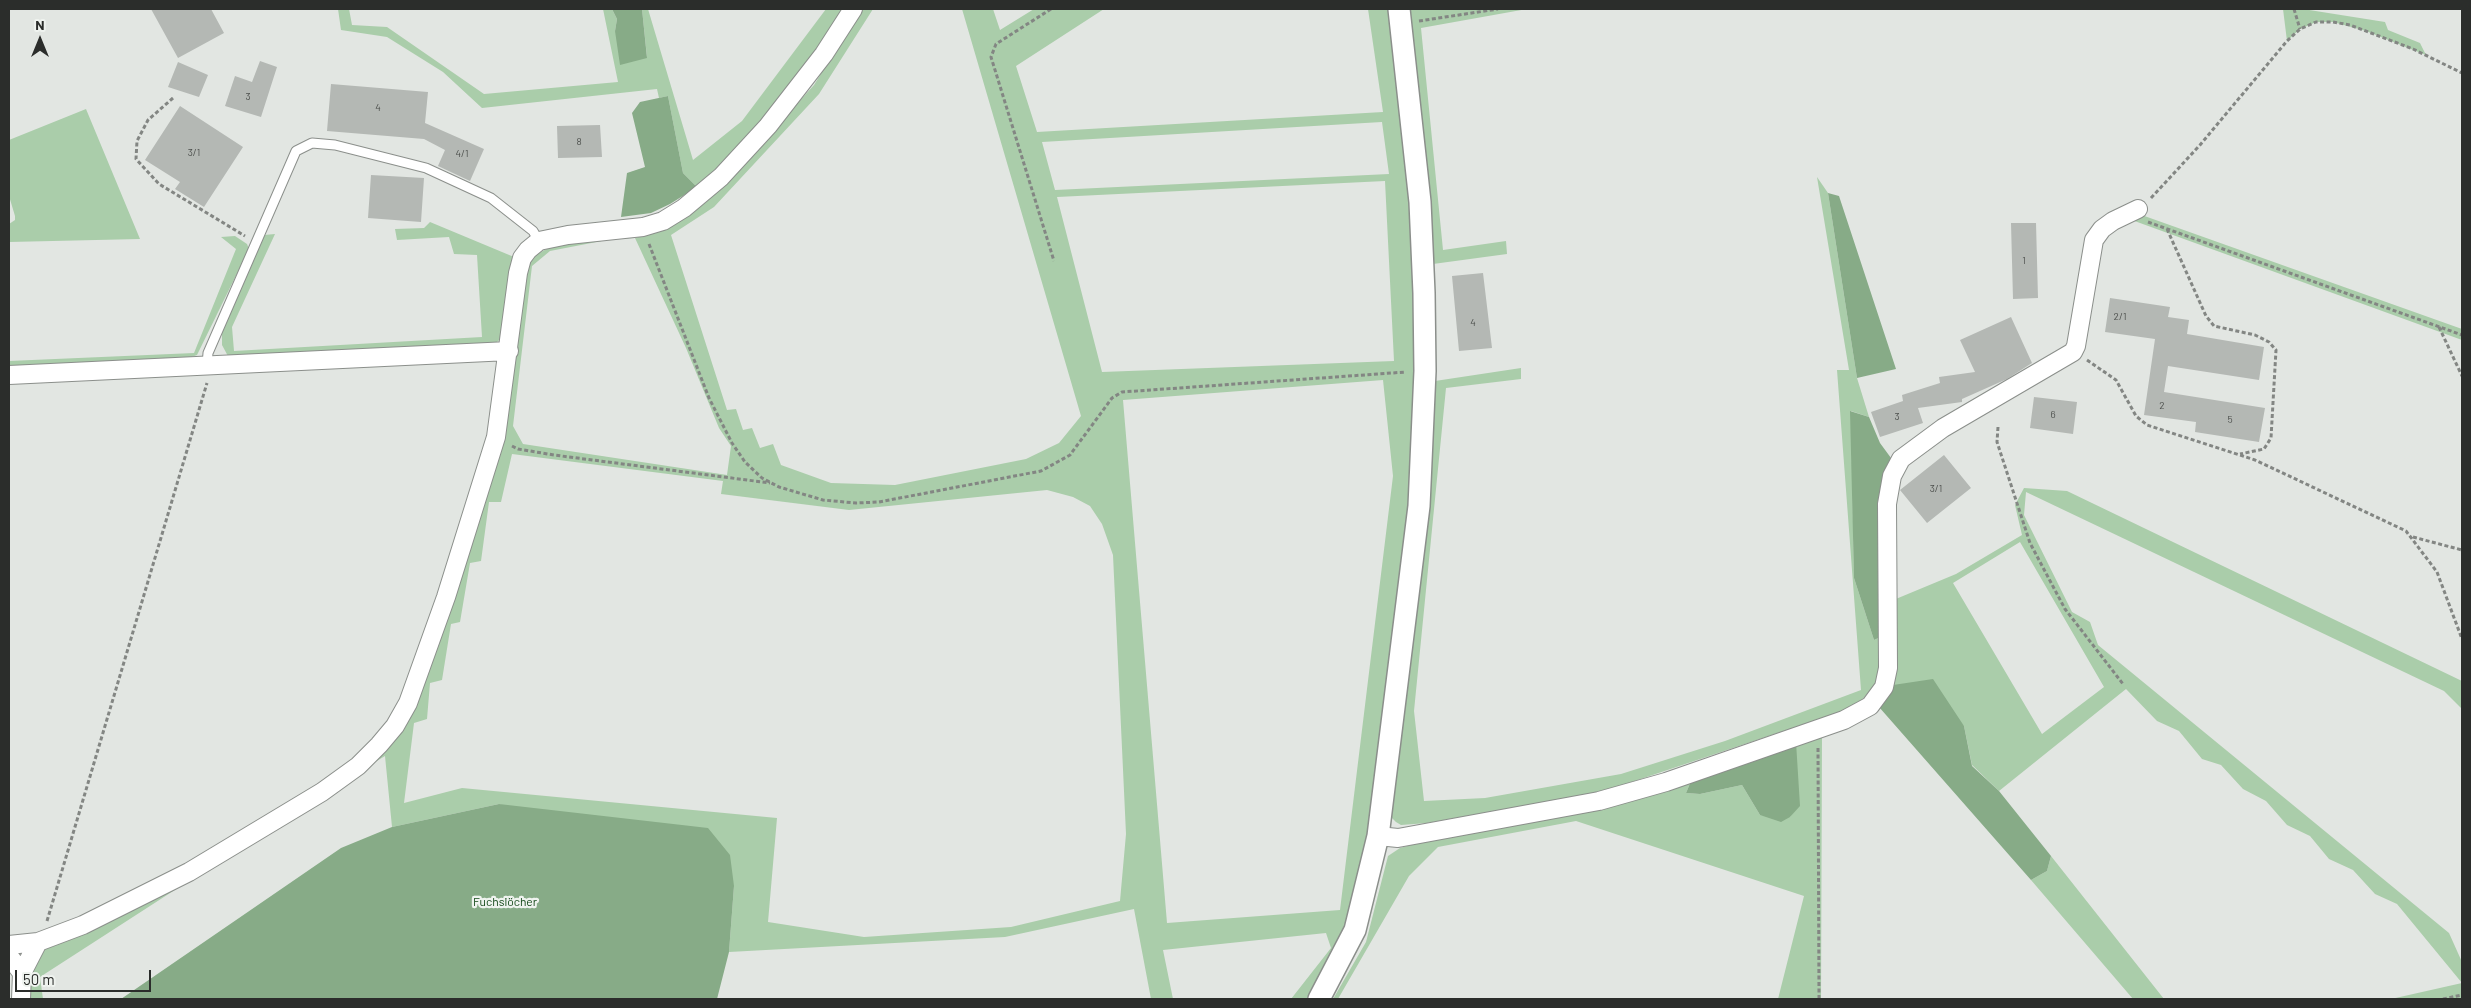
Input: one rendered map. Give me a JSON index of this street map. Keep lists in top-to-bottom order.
{
  "parks": ["Fuchslöcher"],
  "house_numbers": [
    "3",
    "4",
    "8",
    "3/1",
    "4/1",
    "1",
    "2/1",
    "4",
    "2",
    "6",
    "3",
    "5",
    "3/1"
  ],
  "scale_bar": "50 m",
  "north": "top"
}
